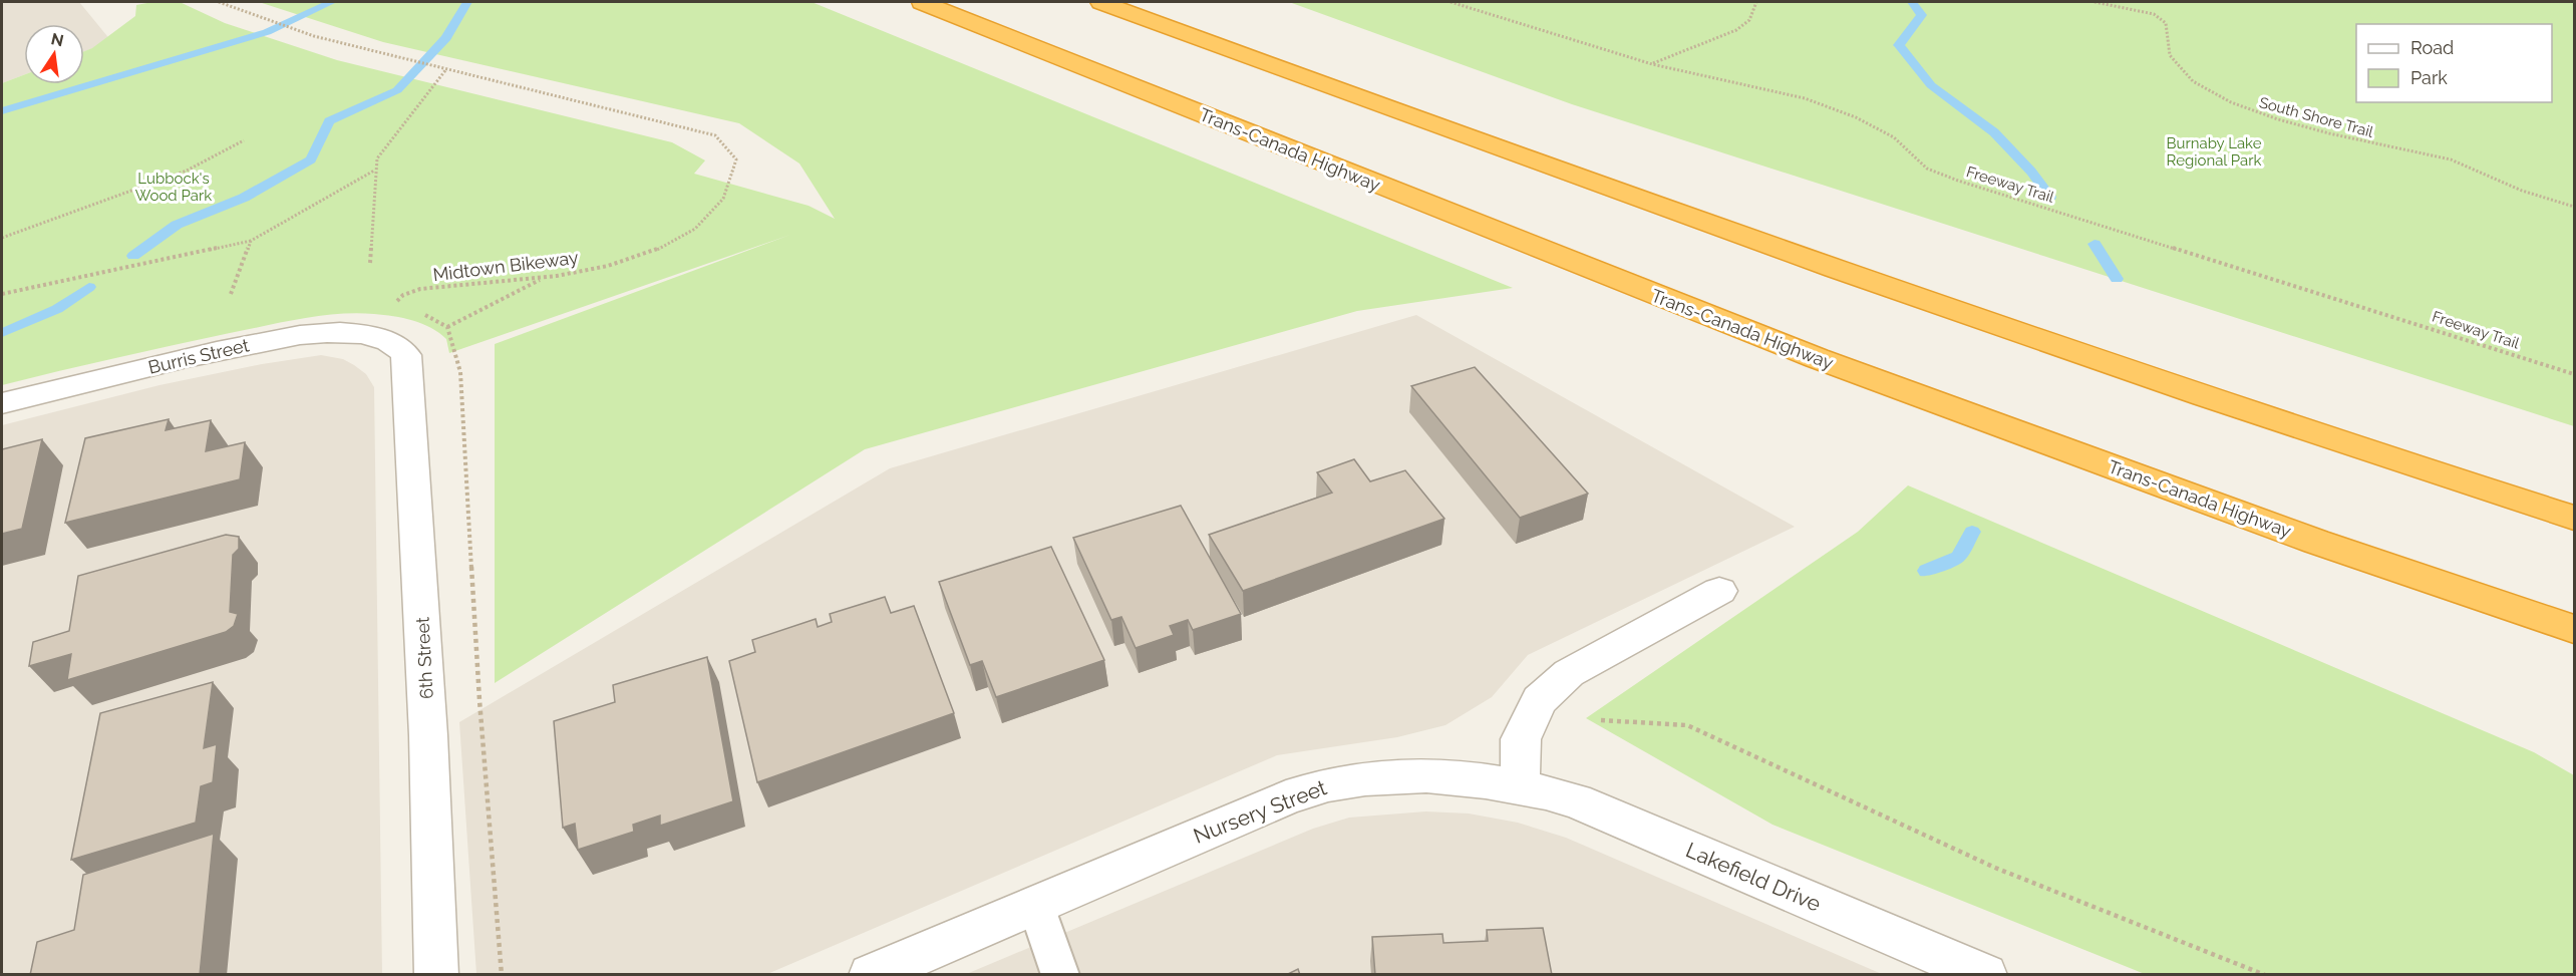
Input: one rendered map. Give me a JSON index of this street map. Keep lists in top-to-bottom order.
{
  "streets": {
    "highway": ["Trans-Canada Highway"],
    "street": [
      "Burris Street",
      "6th Street",
      "Nursery Street",
      "Lakefield Drive"
    ],
    "path": ["South Shore Trail", "Freeway Trail", "Midtown Bikeway"]
  },
  "crossings": [
    ["Burris Street", "6th Street"],
    ["Nursery Street", "Lakefield Drive"]
  ],
  "parks": ["Burnaby Lake Regional Park", "Lubbock's Wood Park"],
  "legend": ["Road", "Park"],
  "north": "top"
}
